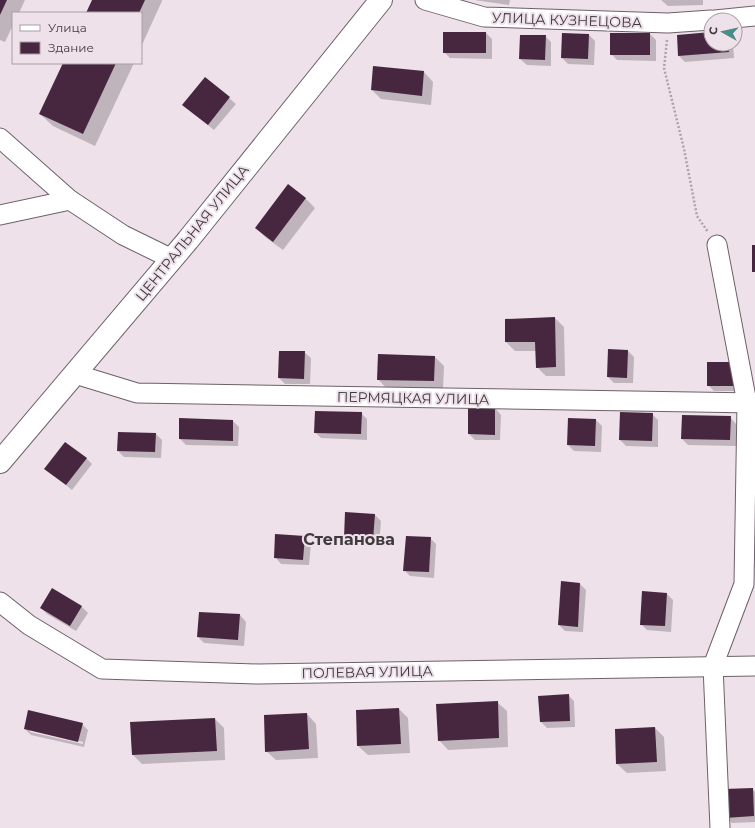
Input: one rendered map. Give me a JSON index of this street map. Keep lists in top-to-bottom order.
{
  "streets": {
    "main road": ["ЦЕНТРАЛЬНАЯ УЛИЦА"],
    "street": ["УЛИЦА КУЗНЕЦОВА", "ПЕРМЯЦКАЯ УЛИЦА", "ПОЛЕВАЯ УЛИЦА"]
  },
  "crossings": [
    ["ЦЕНТРАЛЬНАЯ УЛИЦА", "ПЕРМЯЦКАЯ УЛИЦА"]
  ],
  "districts": ["Степанова"],
  "legend": ["Улица", "Здание"],
  "north": "left"
}
